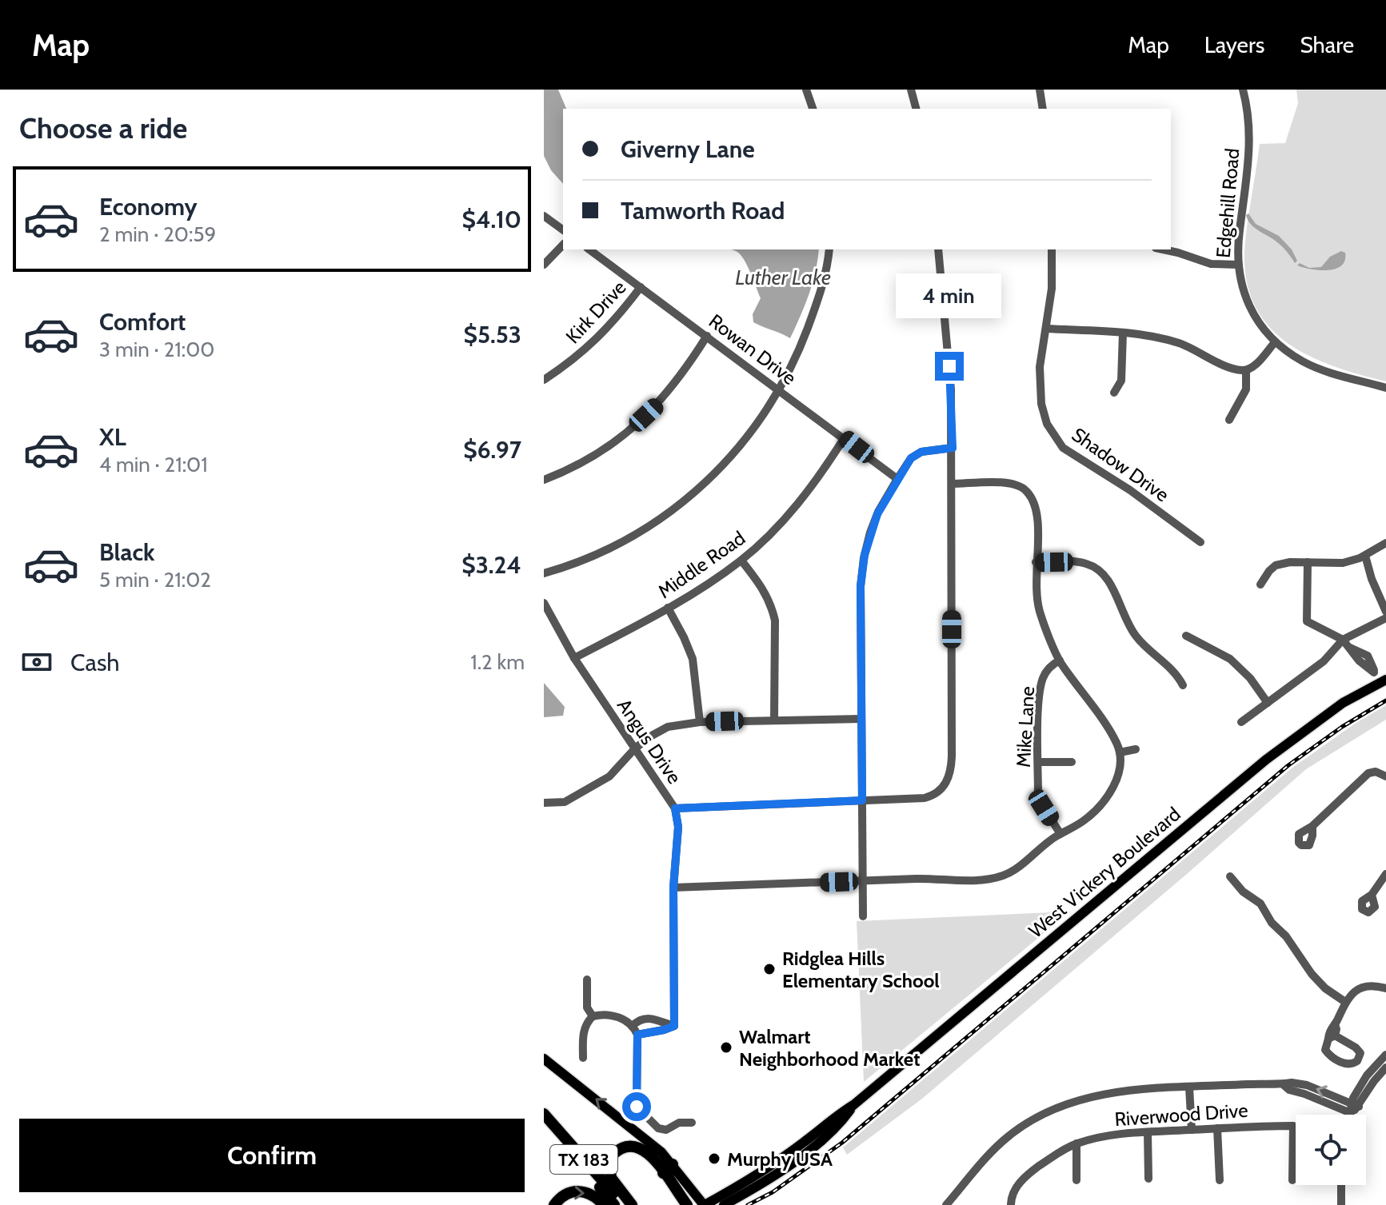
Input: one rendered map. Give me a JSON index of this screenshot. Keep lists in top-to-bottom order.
{
  "streets": {
    "highway": ["TX 183"],
    "main road": ["West Vickery Boulevard"],
    "street": [
      "Edgehill Road",
      "Kirk Drive",
      "Rowan Drive",
      "Shadow Drive",
      "Middle Road",
      "Mike Lane",
      "Angus Drive",
      "Riverwood Drive"
    ]
  },
  "crossings": [
    ["Kirk Drive", "Rowan Drive"],
    ["Rowan Drive", "Middle Road"],
    ["Middle Road", "Angus Drive"]
  ],
  "water": ["Luther Lake"],
  "places": ["Ridglea Hills Elementary School", "Walmart Neighborhood Market", "Murphy USA"],
  "page": {
    "header": "Map",
    "nav": ["Map", "Layers", "Share"],
    "heading": "Choose a ride",
    "banner": ["Giverny Lane", "Tamworth Road"],
    "list": [
      {
        "name": "Economy",
        "note": "2 min · 20:59",
        "value": "$4.10"
      },
      {
        "name": "Comfort",
        "note": "3 min · 21:00",
        "value": "$5.53"
      },
      {
        "name": "XL",
        "note": "4 min · 21:01",
        "value": "$6.97"
      },
      {
        "name": "Black",
        "note": "5 min · 21:02",
        "value": "$3.24"
      }
    ],
    "bubble": "4 min",
    "pay": ["Cash", "1.2 km"],
    "buttons": "Confirm"
  }
}
